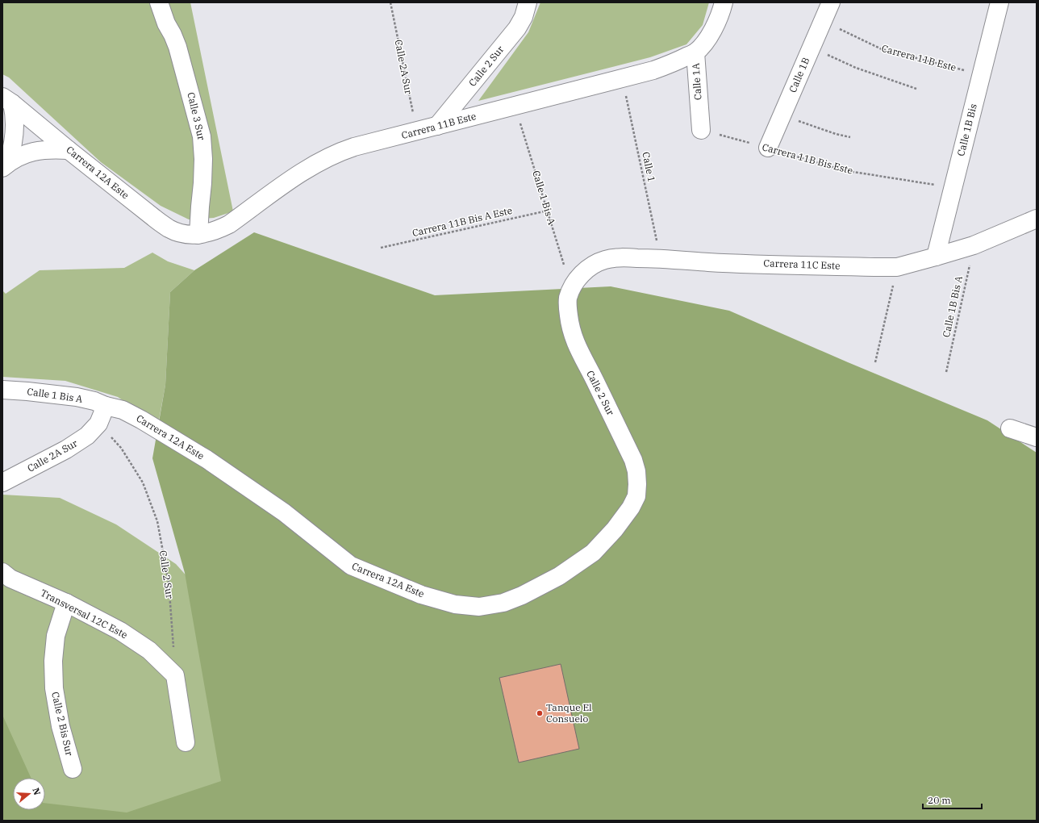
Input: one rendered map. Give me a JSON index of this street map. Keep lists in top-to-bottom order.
{
  "streets": {
    "street": [
      "Carrera 11B Este",
      "Calle 2 Sur",
      "Calle 2A Sur",
      "Calle 1B",
      "Calle 1A",
      "Calle 3 Sur",
      "Calle 1B Bis",
      "Carrera 12A Este",
      "Calle 1 Bis A",
      "Carrera 11C Este",
      "Transversal 12C Este",
      "Calle 2 Bis Sur"
    ],
    "path": [
      "Carrera 11B Bis Este",
      "Calle 1",
      "Carrera 11B Bis A Este",
      "Calle 1B Bis A"
    ]
  },
  "crossings": [
    ["Carrera 11B Este", "Calle 2 Sur"],
    ["Carrera 11B Este", "Calle 2A Sur"],
    ["Carrera 11B Este", "Calle 1B"],
    ["Carrera 11B Este", "Calle 1A"],
    ["Carrera 11B Este", "Calle 3 Sur"],
    ["Carrera 11B Este", "Calle 1B Bis"],
    ["Carrera 11B Este", "Calle 1"],
    ["Carrera 11B Este", "Carrera 12A Este"],
    ["Carrera 11B Este", "Calle 1 Bis A"],
    ["Calle 2 Sur", "Calle 2A Sur"],
    ["Calle 2 Sur", "Carrera 12A Este"],
    ["Calle 2 Sur", "Calle 1 Bis A"],
    ["Calle 2 Sur", "Carrera 11C Este"],
    ["Calle 2 Sur", "Transversal 12C Este"],
    ["Calle 2A Sur", "Carrera 12A Este"],
    ["Calle 2A Sur", "Calle 1 Bis A"],
    ["Calle 1B", "Carrera 11B Bis Este"],
    ["Calle 1A", "Carrera 11B Bis Este"],
    ["Calle 3 Sur", "Carrera 12A Este"],
    ["Calle 1B Bis", "Carrera 11B Bis Este"],
    ["Calle 1B Bis", "Carrera 11C Este"],
    ["Calle 1", "Carrera 11C Este"],
    ["Carrera 12A Este", "Calle 1 Bis A"],
    ["Calle 1 Bis A", "Carrera 11B Bis A Este"],
    ["Calle 1 Bis A", "Carrera 11C Este"],
    ["Carrera 11C Este", "Calle 1B Bis A"],
    ["Transversal 12C Este", "Calle 2 Bis Sur"]
  ],
  "places": ["Tanque El Consuelo"],
  "scale_bar": "20 m",
  "north": "right"
}
